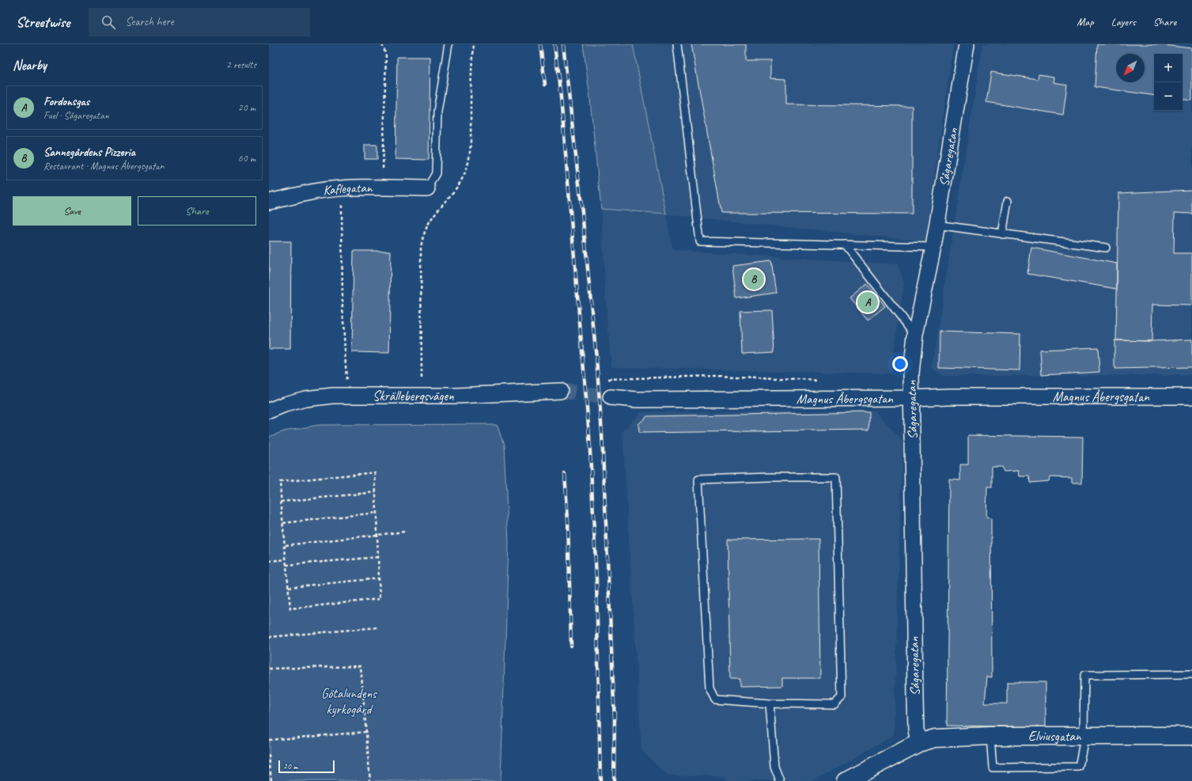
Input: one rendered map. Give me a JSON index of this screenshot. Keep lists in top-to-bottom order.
{
  "streets": {
    "street": [
      "Sågaregatan",
      "Kaflegatan",
      "Skrällebergsvägen",
      "Magnus Åbergsgatan",
      "Elviusgatan"
    ]
  },
  "crossings": [
    ["Sågaregatan", "Magnus Åbergsgatan"],
    ["Sågaregatan", "Elviusgatan"]
  ],
  "parks": ["Götalundens kyrkogård"],
  "scale_bar": "20 m",
  "north": "bottom left",
  "page": {
    "header": "Streetwise",
    "search": "Search here",
    "nav": ["Map", "Layers", "Share"],
    "heading": ["Nearby", "2 results"],
    "map_buttons": ["+", "−"],
    "list": [
      {
        "mark": "A",
        "name": "Fordonsgas",
        "note": "Fuel · Sågaregatan",
        "value": "20 m"
      },
      {
        "mark": "B",
        "name": "Sannegårdens Pizzeria",
        "note": "Restaurant · Magnus Åbergsgatan",
        "value": "60 m"
      }
    ],
    "buttons": ["Save", "Share"],
    "pins": ["B", "A"],
    "scale": "20 m"
  }
}
